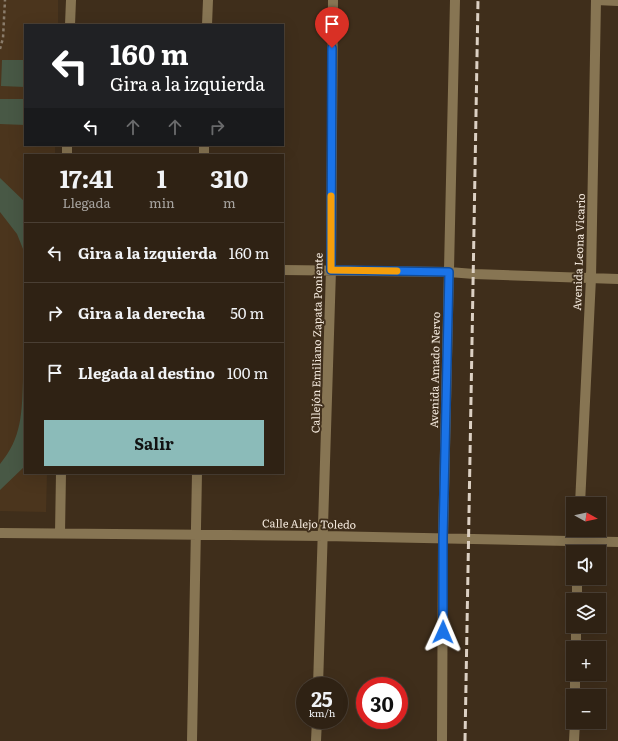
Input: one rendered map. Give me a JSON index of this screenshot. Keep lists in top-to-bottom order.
{
  "streets": {
    "street": [
      "Avenida Leona Vicario",
      "Callejón Emiliano Zapata Poniente",
      "Avenida Amado Nervo",
      "Calle Alejo Toledo"
    ]
  },
  "crossings": [
    ["Callejón Emiliano Zapata Poniente", "Calle Alejo Toledo"],
    ["Avenida Amado Nervo", "Calle Alejo Toledo"]
  ],
  "north": "right",
  "page": {
    "turn": ["160 m", "Gira a la izquierda"],
    "eta": [
      "17:41",
      "Llegada",
      "1",
      "min",
      "310",
      "m"
    ],
    "list": [
      {
        "name": "Gira a la izquierda",
        "value": "160 m"
      },
      {
        "name": "Gira a la derecha",
        "value": "50 m"
      },
      {
        "name": "Llegada al destino",
        "value": "100 m"
      }
    ],
    "buttons": "Salir",
    "map_buttons": ["+", "−"],
    "speed": "25 km/h",
    "limit": "30"
  }
}
